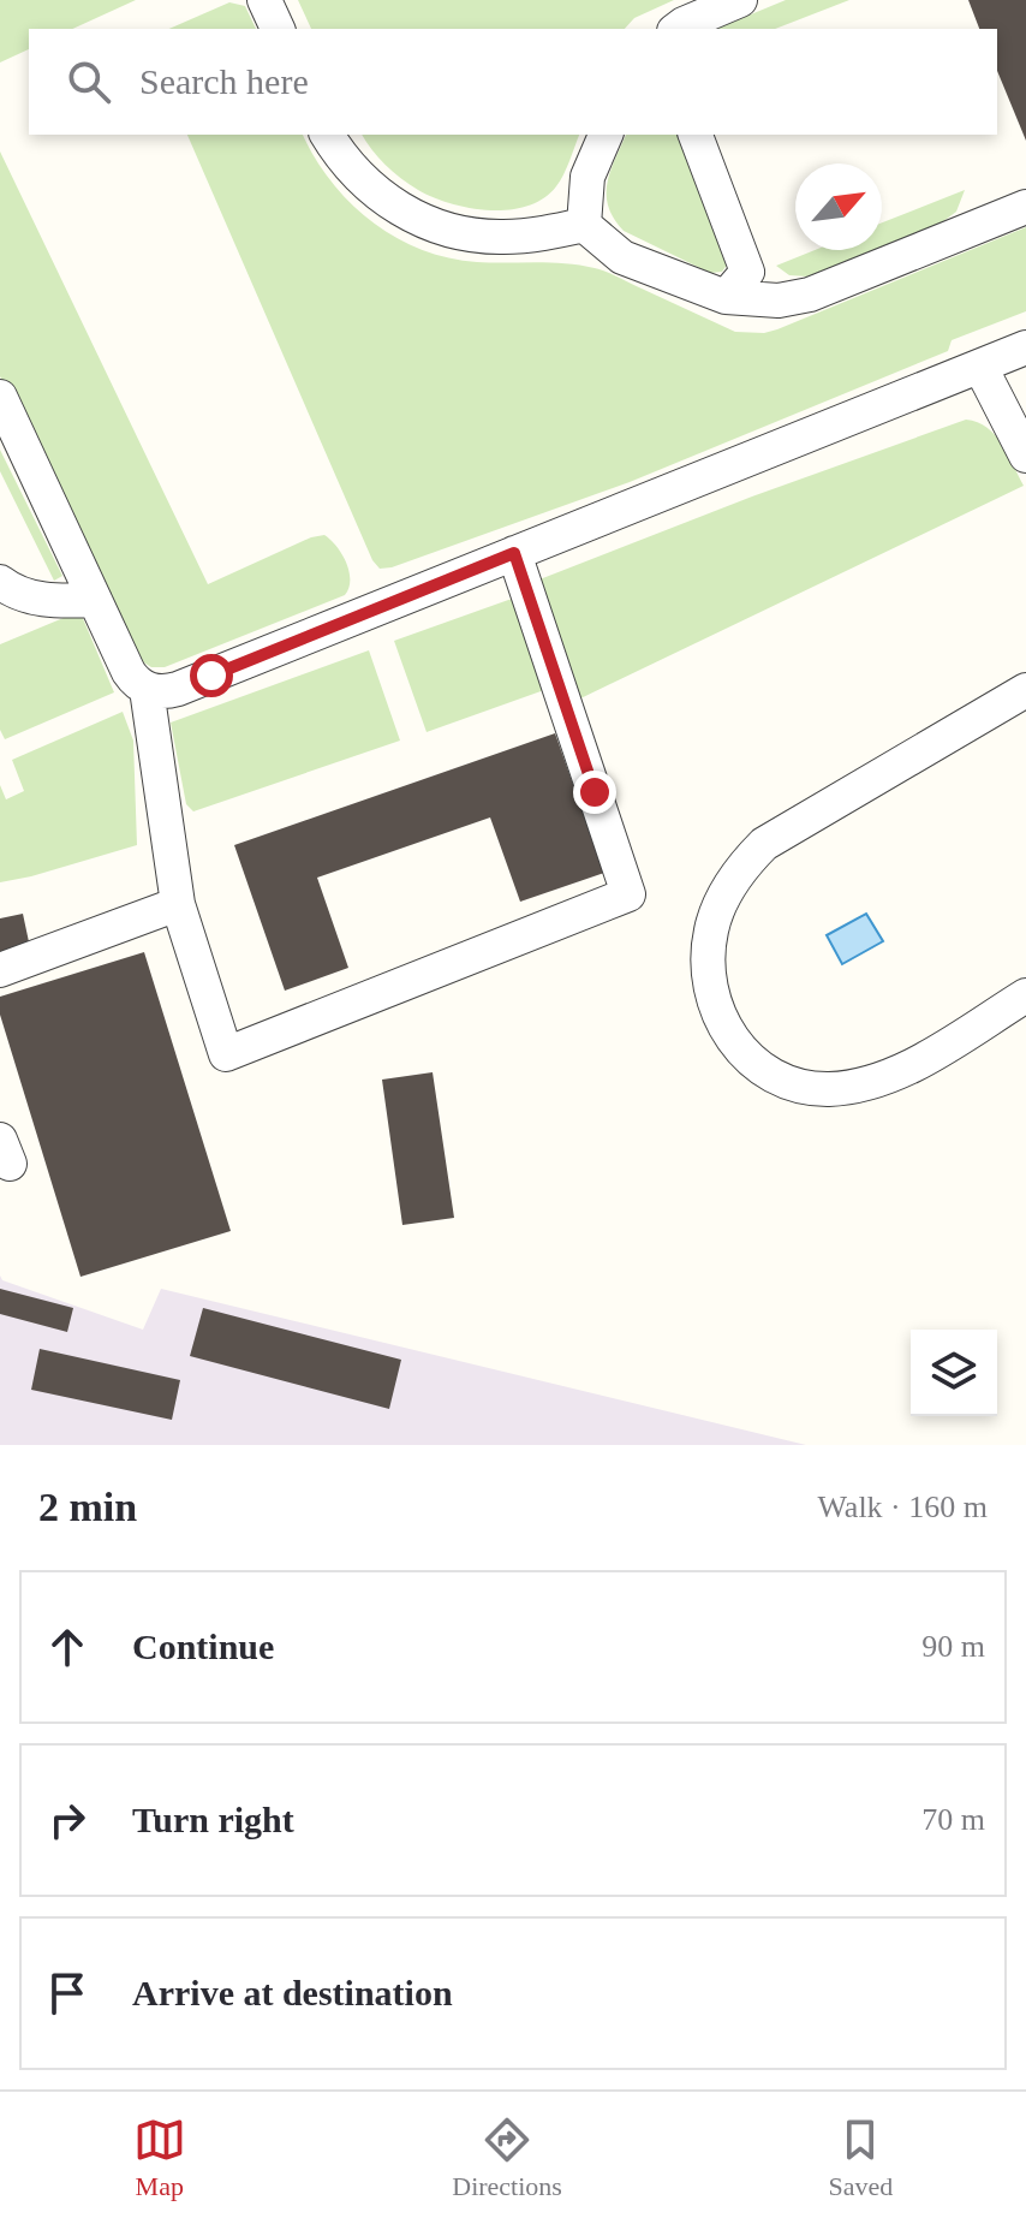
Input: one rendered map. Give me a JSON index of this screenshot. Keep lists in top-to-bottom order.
{
  "north": "top right",
  "page": {
    "search": "Search here",
    "heading": ["2 min", "Walk · 160 m"],
    "list": [
      ["Continue", "90 m"],
      ["Turn right", "70 m"],
      "Arrive at destination"
    ],
    "nav": ["Map", "Directions", "Saved"]
  }
}
